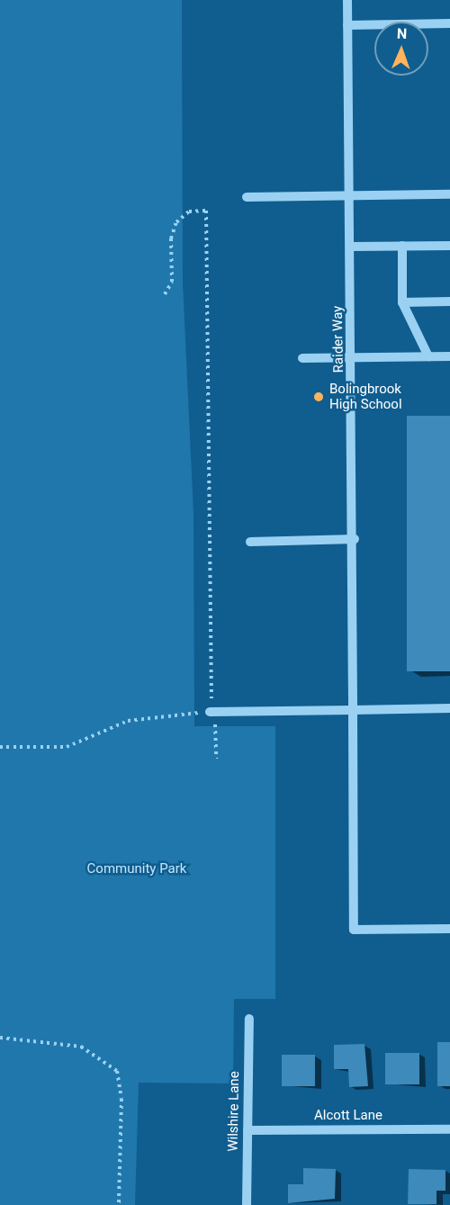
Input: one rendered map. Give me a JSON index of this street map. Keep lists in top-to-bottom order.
{
  "streets": {
    "street": ["Raider Way", "Wilshire Lane", "Alcott Lane"]
  },
  "crossings": [
    ["Wilshire Lane", "Alcott Lane"]
  ],
  "parks": ["Community Park"],
  "places": ["Bolingbrook High School"],
  "north": "top"
}
